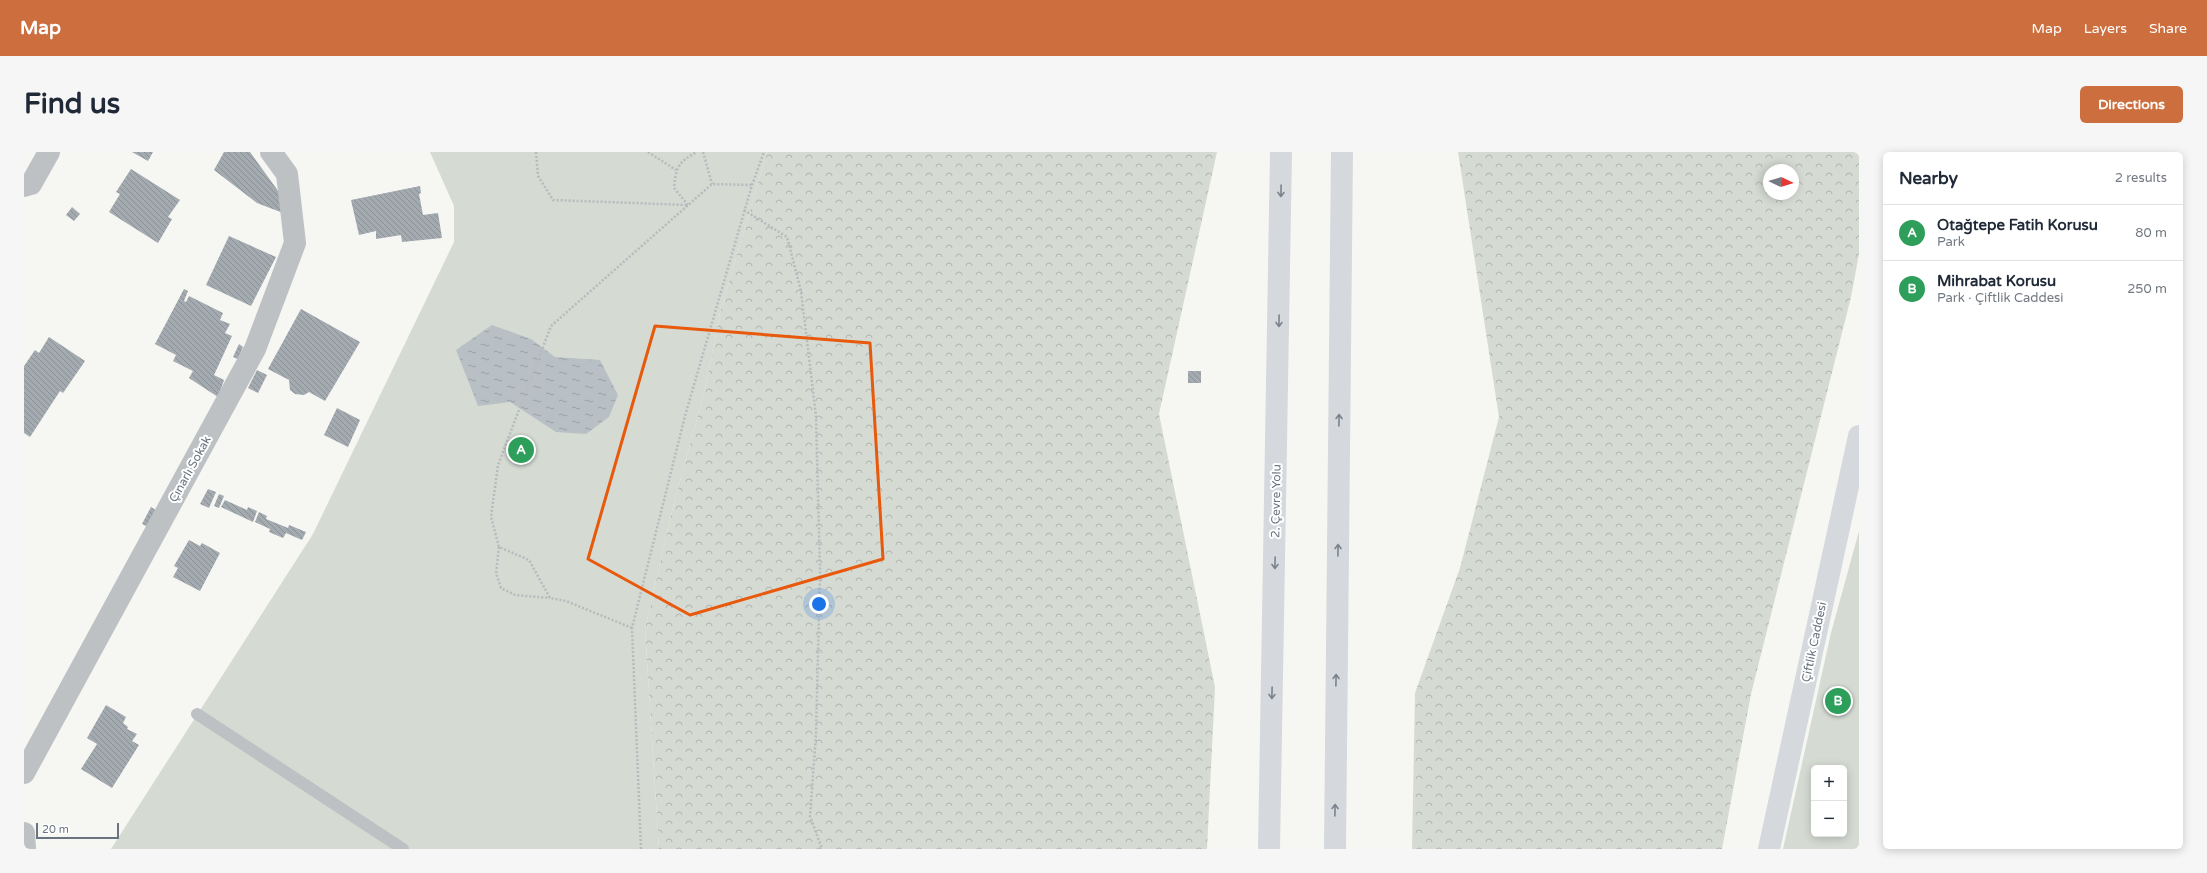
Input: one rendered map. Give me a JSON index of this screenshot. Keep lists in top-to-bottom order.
{
  "streets": {
    "main road": ["2. Çevre Yolu", "Çiftlik Caddesi"],
    "street": ["Çınarlı Sokak"]
  },
  "scale_bar": "20 m",
  "north": "right",
  "page": {
    "header": "Map",
    "nav": ["Map", "Layers", "Share"],
    "buttons": "Directions",
    "title": "Find us",
    "heading": ["Nearby", "2 results"],
    "list": [
      {
        "mark": "A",
        "name": "Otağtepe Fatih Korusu",
        "note": "Park",
        "value": "80 m"
      },
      {
        "mark": "B",
        "name": "Mihrabat Korusu",
        "note": "Park · Çiftlik Caddesi",
        "value": "250 m"
      }
    ],
    "pins": ["A", "B"],
    "map_buttons": ["+", "−"],
    "scale": "20 m"
  }
}
